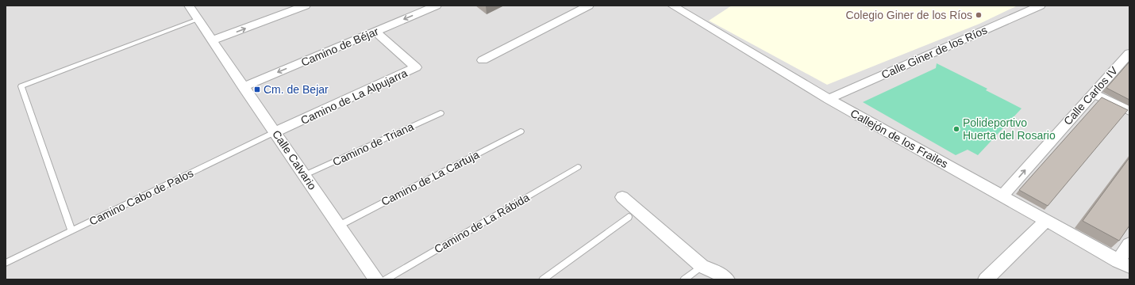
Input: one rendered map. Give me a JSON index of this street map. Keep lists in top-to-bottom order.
{
  "streets": {
    "street": [
      "Camino de Béjar",
      "Calle Giner de los Ríos",
      "Calle Carlos IV",
      "Camino de La Alpujarra",
      "Callejón de los Frailes",
      "Calle Calvario"
    ],
    "lane": [
      "Camino de Triana",
      "Camino de La Cartuja",
      "Camino Cabo de Palos",
      "Camino de La Rábida"
    ]
  },
  "crossings": [
    ["Camino de Béjar", "Camino de La Alpujarra"],
    ["Camino de Béjar", "Calle Calvario"],
    ["Calle Giner de los Ríos", "Callejón de los Frailes"],
    ["Calle Carlos IV", "Callejón de los Frailes"],
    ["Camino de La Alpujarra", "Calle Calvario"],
    ["Camino de La Alpujarra", "Camino Cabo de Palos"],
    ["Camino de Triana", "Calle Calvario"],
    ["Calle Calvario", "Camino de La Cartuja"],
    ["Calle Calvario", "Camino Cabo de Palos"]
  ],
  "one_way": ["Calle Carlos IV"],
  "places": {
    "other": ["Colegio Giner de los Ríos", "Polideportivo Huerta del Rosario"],
    "transit": ["Cm. de Bejar"]
  }
}
